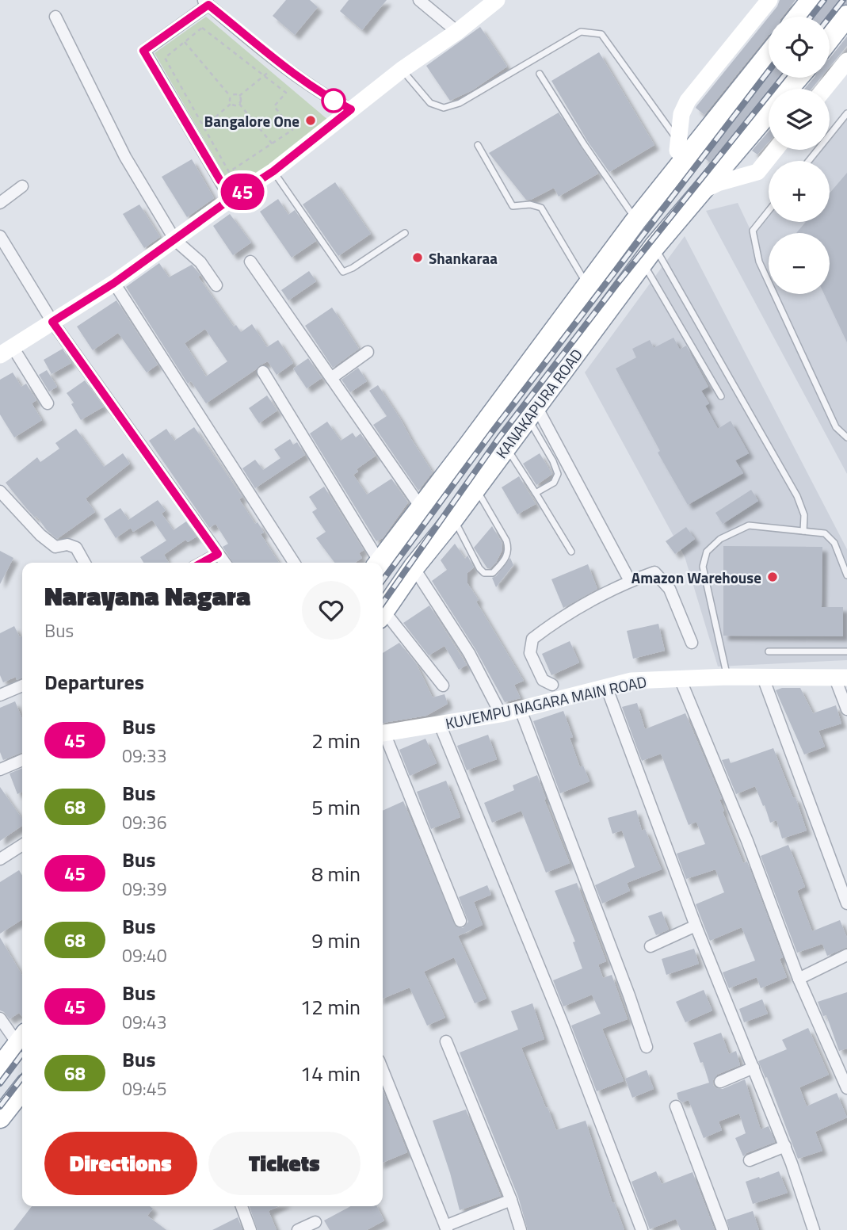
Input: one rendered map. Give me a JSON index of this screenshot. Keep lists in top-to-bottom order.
{
  "streets": {
    "highway": ["KANAKAPURA ROAD"],
    "street": ["KUVEMPU NAGARA MAIN ROAD"]
  },
  "places": ["Bangalore One", "Shankaraa", "Amazon Warehouse"],
  "lines": ["bus line 45"],
  "page": {
    "on_map": "45",
    "map_buttons": ["+", "−"],
    "heading": [
      ["Narayana Nagara", "Bus"],
      "Departures"
    ],
    "list": [
      {
        "mark": "45",
        "name": "Bus",
        "note": "09:33",
        "value": "2 min"
      },
      {
        "mark": "68",
        "name": "Bus",
        "note": "09:36",
        "value": "5 min"
      },
      {
        "mark": "45",
        "name": "Bus",
        "note": "09:39",
        "value": "8 min"
      },
      {
        "mark": "68",
        "name": "Bus",
        "note": "09:40",
        "value": "9 min"
      },
      {
        "mark": "45",
        "name": "Bus",
        "note": "09:43",
        "value": "12 min"
      },
      {
        "mark": "68",
        "name": "Bus",
        "note": "09:45",
        "value": "14 min"
      }
    ],
    "buttons": ["Directions", "Tickets"]
  }
}
